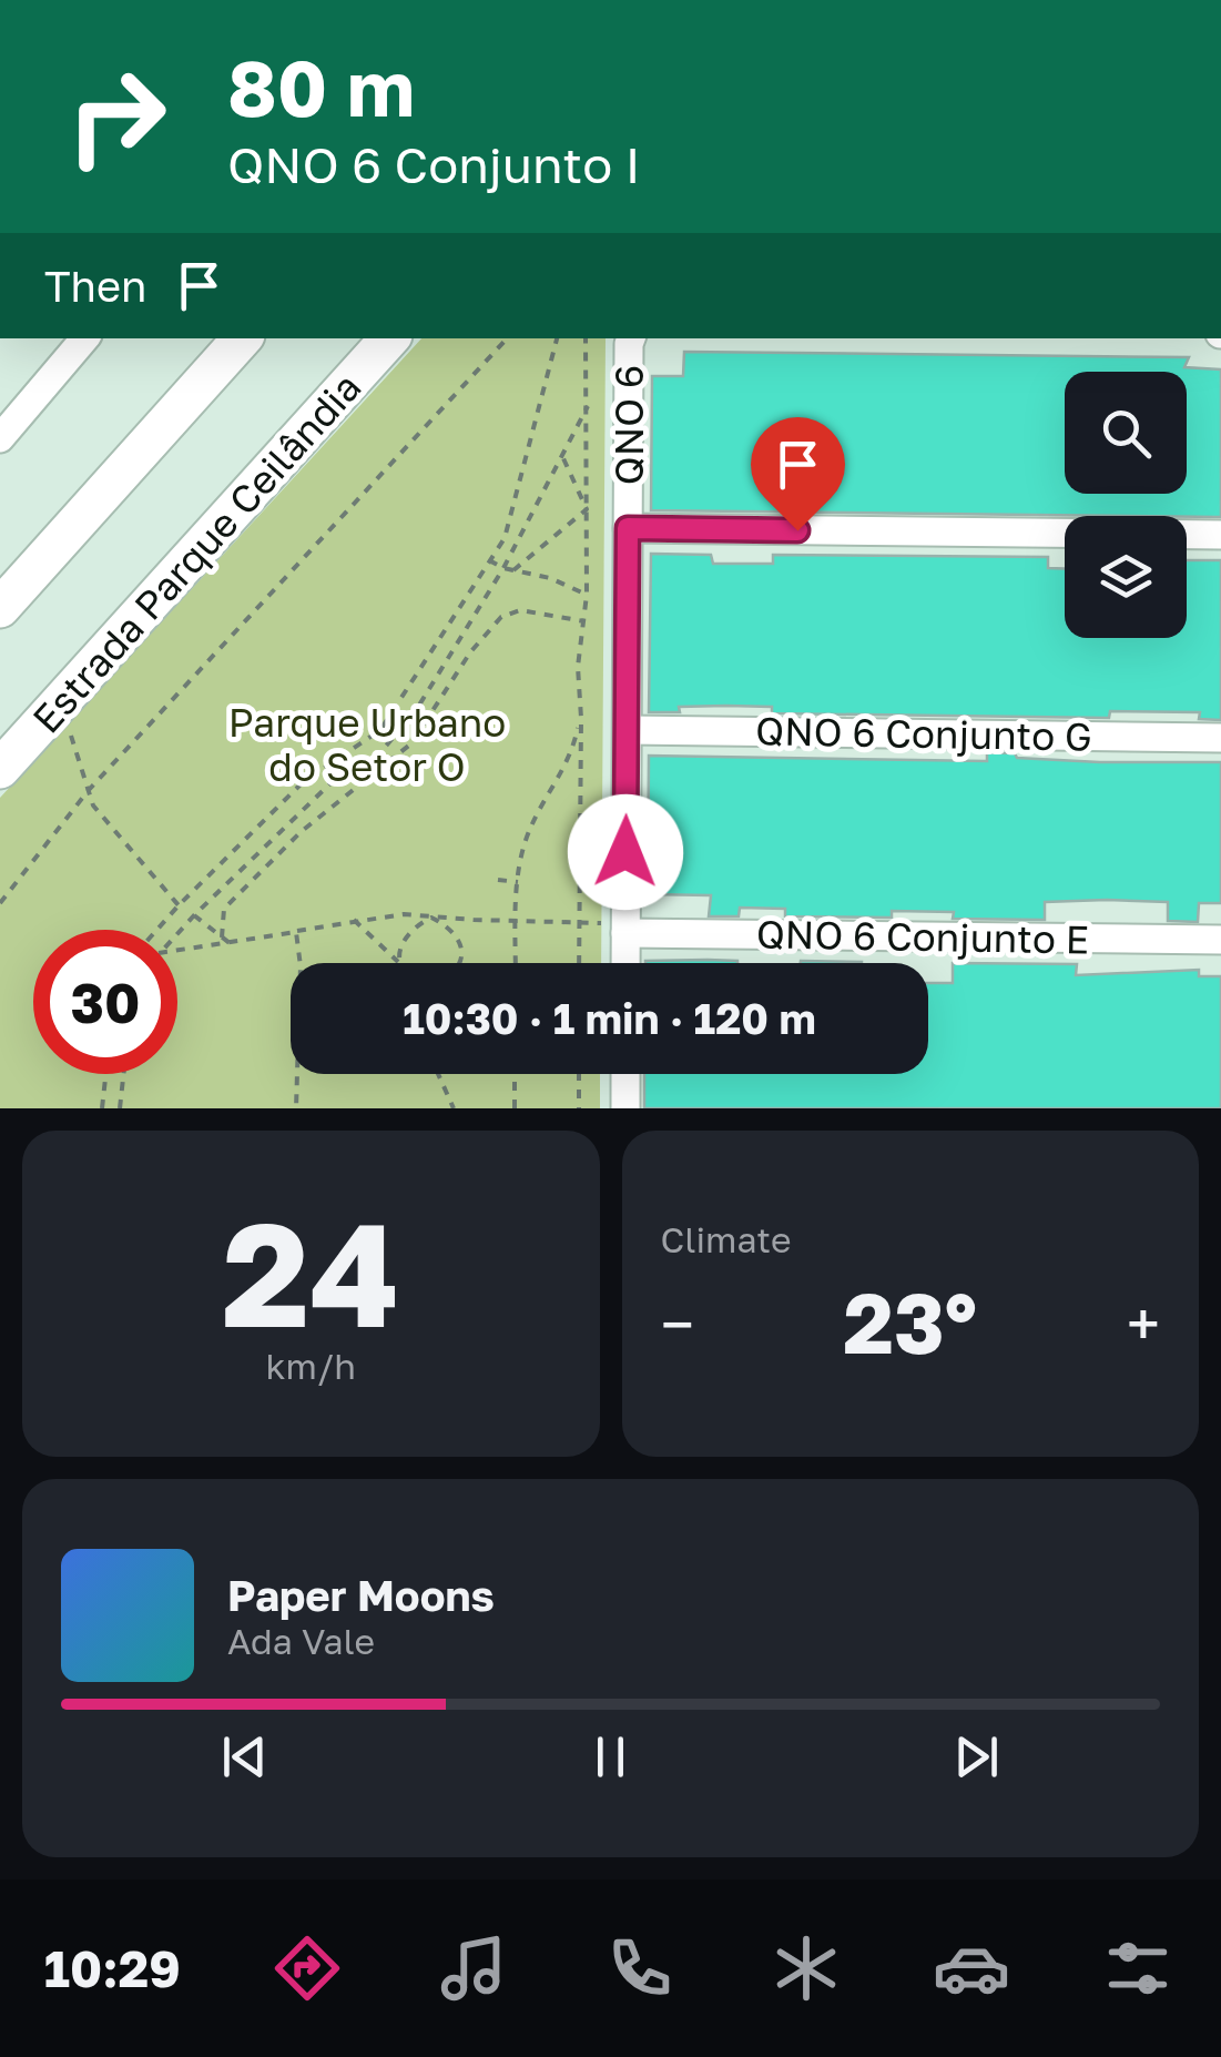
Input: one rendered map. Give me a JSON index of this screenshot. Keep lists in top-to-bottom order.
{
  "streets": {
    "highway": ["Estrada Parque Ceilândia"],
    "street": ["QNO 6", "QNO 6 Conjunto G", "QNO 6 Conjunto E"]
  },
  "crossings": [
    ["QNO 6", "QNO 6 Conjunto G"],
    ["QNO 6", "QNO 6 Conjunto E"]
  ],
  "parks": ["Parque Urbano do Setor O"],
  "page": {
    "turn": ["80 m", "QNO 6 Conjunto I"],
    "then": "Then",
    "limit": "30",
    "trip": "10:30 · 1 min · 120 m",
    "tile": [
      ["24", "km/h"],
      "Climate"
    ],
    "heat": ["−", "23°", "+"],
    "song": ["Paper Moons", "Ada Vale"],
    "tabs": "10:29"
  }
}
